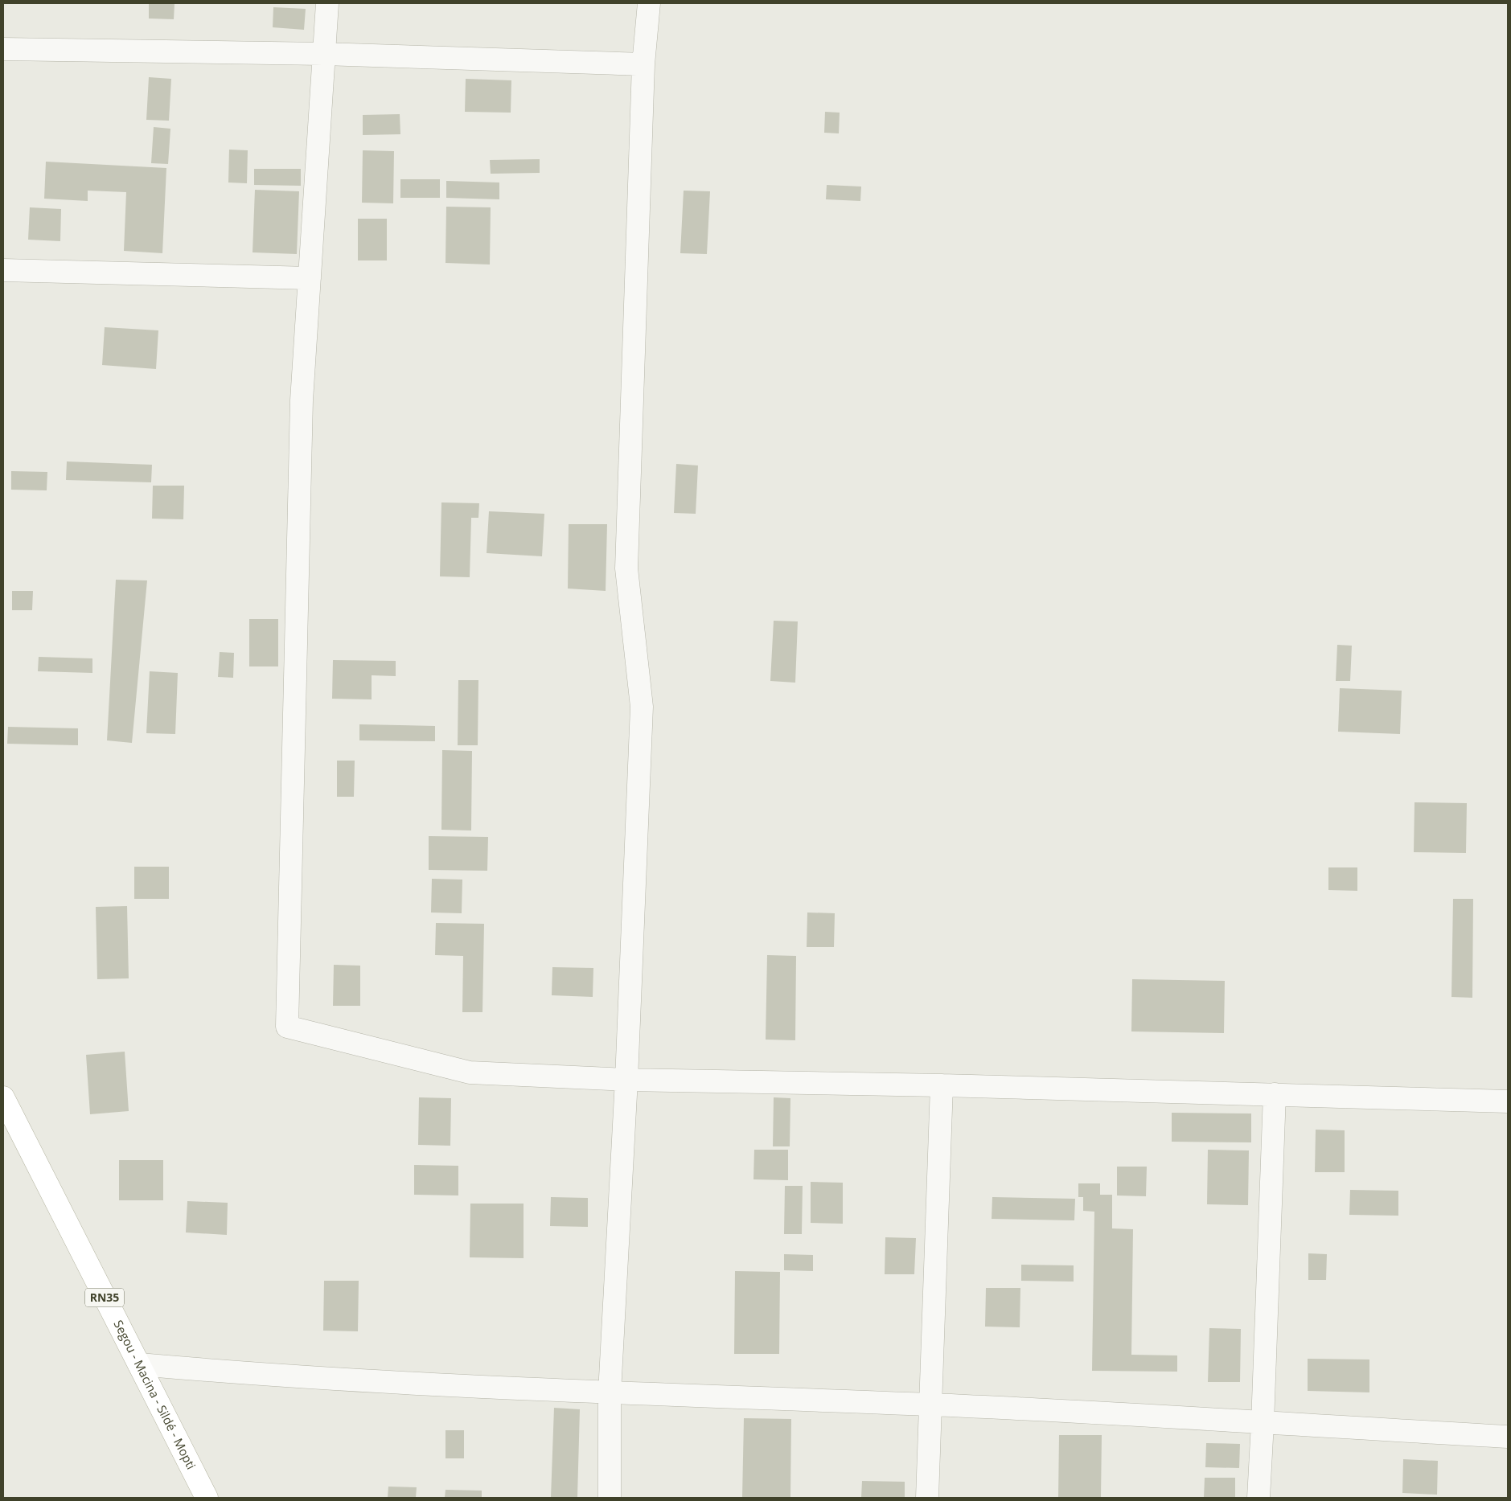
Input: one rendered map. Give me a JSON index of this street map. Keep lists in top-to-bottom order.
{
  "streets": {
    "main road": ["RN35", "Segou - Macina - Sildé - Mopti"]
  }
}
